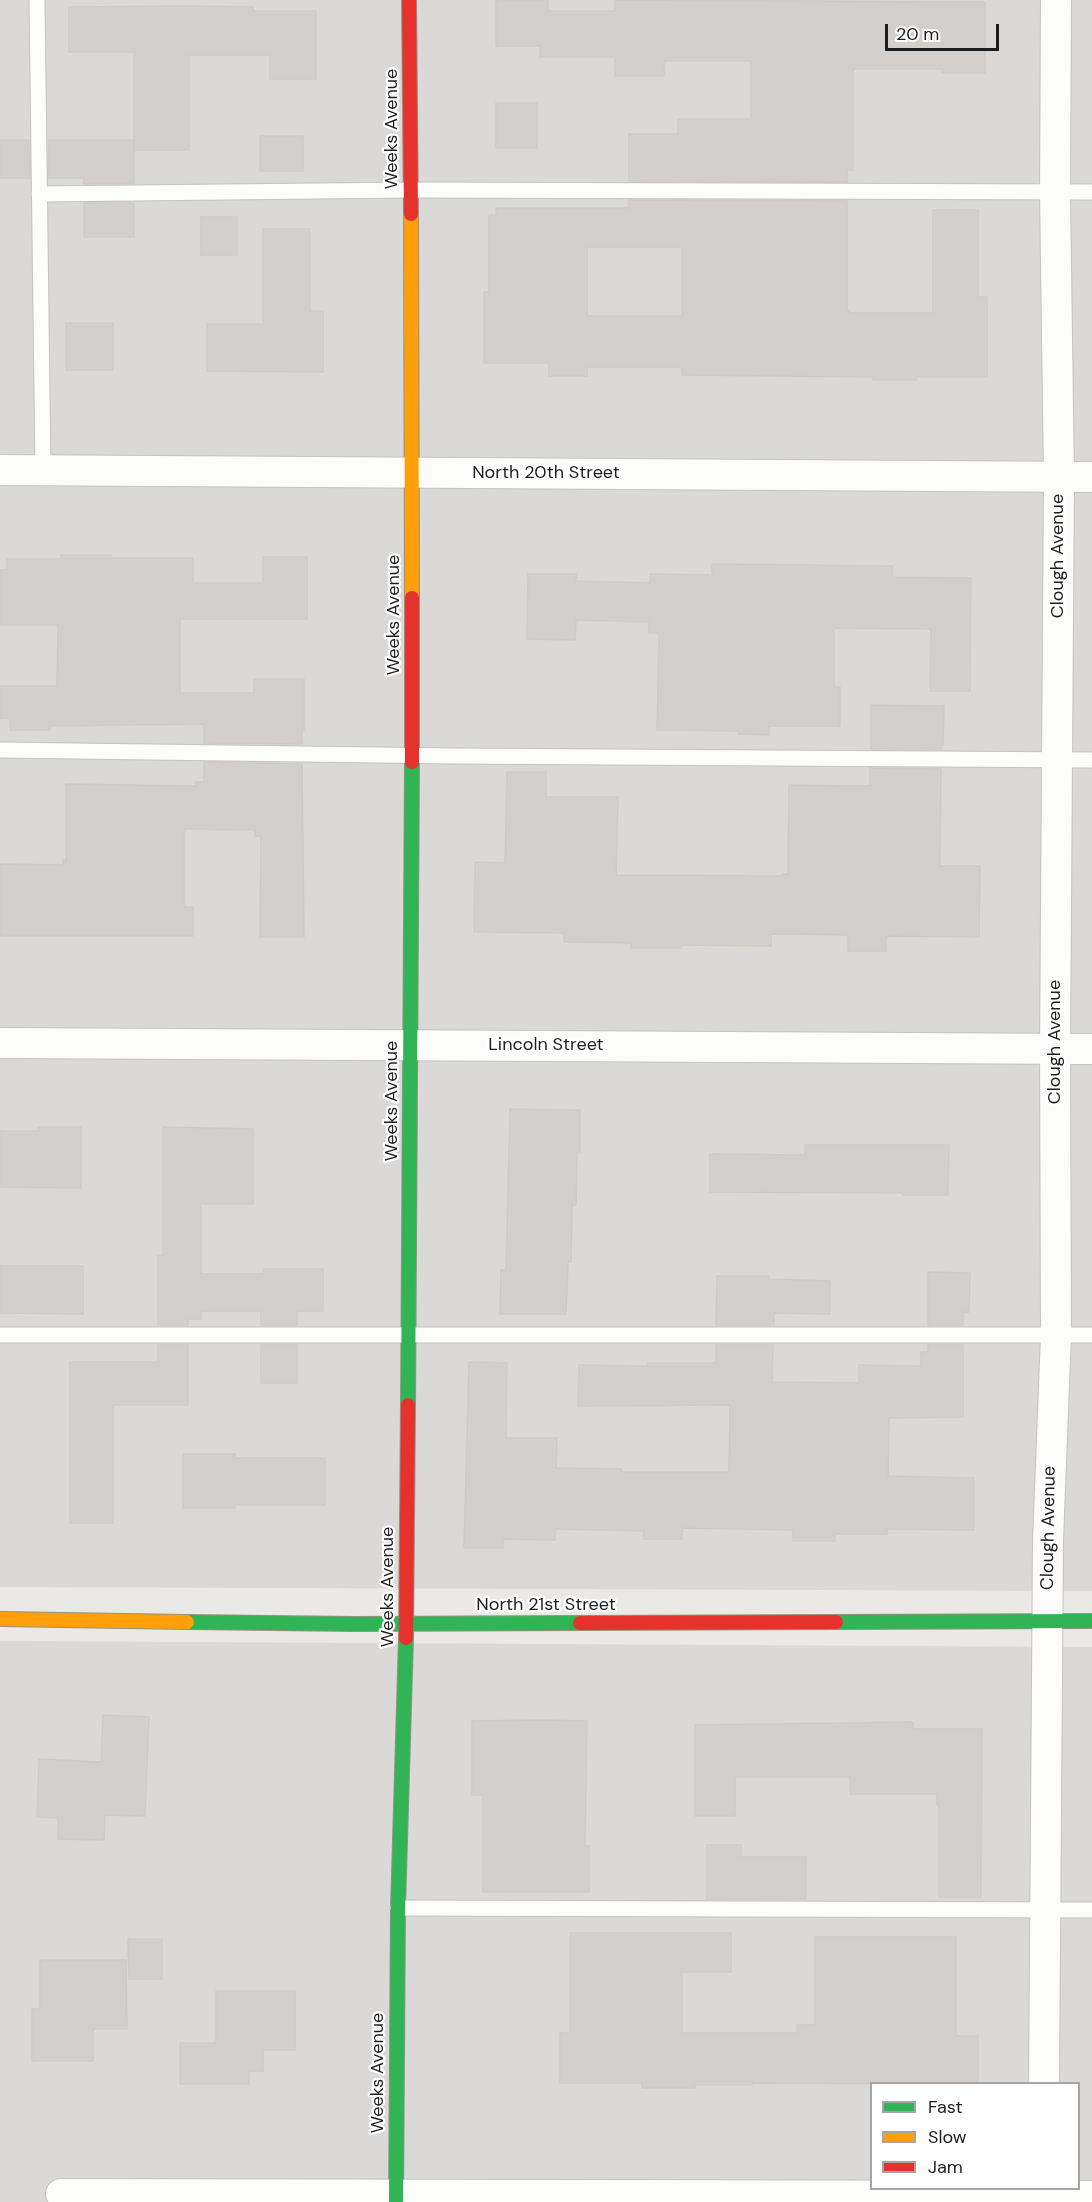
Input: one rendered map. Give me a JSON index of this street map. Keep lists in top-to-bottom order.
{
  "streets": {
    "street": [
      "Weeks Avenue",
      "North 20th Street",
      "Clough Avenue",
      "Lincoln Street",
      "North 21st Street"
    ]
  },
  "crossings": [
    ["Weeks Avenue", "North 20th Street"],
    ["Weeks Avenue", "Lincoln Street"],
    ["Weeks Avenue", "North 21st Street"],
    ["North 20th Street", "Clough Avenue"],
    ["Clough Avenue", "Lincoln Street"],
    ["Clough Avenue", "North 21st Street"]
  ],
  "legend": ["Fast", "Slow", "Jam"],
  "scale_bar": "20 m"
}
